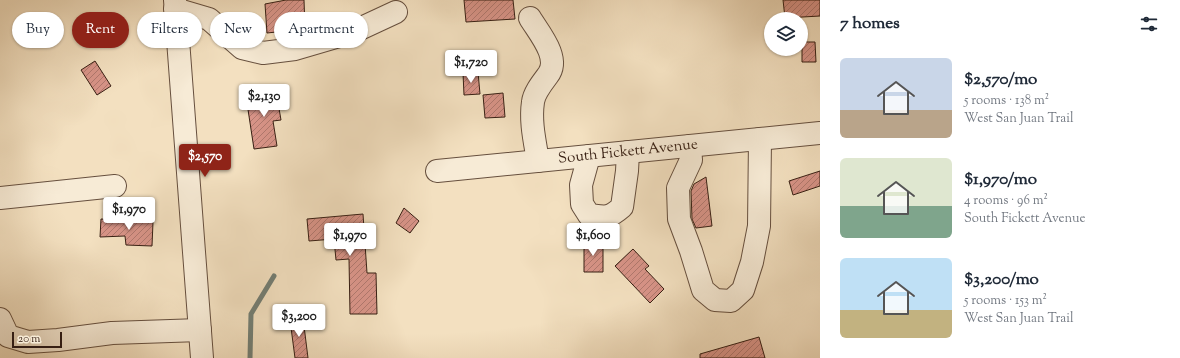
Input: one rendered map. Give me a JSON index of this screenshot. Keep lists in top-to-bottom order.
{
  "streets": {
    "street": ["South Fickett Avenue"]
  },
  "scale_bar": "20 m",
  "page": {
    "heading": "7 homes",
    "chip": [
      "Buy",
      "Rent",
      "Filters",
      "New",
      "Apartment"
    ],
    "list": [
      {
        "name": "$2,570/mo",
        "note": "5 rooms · 138 m² · West San Juan Trail"
      },
      {
        "name": "$1,970/mo",
        "note": "4 rooms · 96 m² · South Fickett Avenue"
      },
      {
        "name": "$3,200/mo",
        "note": "5 rooms · 153 m² · West San Juan Trail"
      }
    ],
    "price": [
      "$1,720",
      "$2,130",
      "$2,570",
      "$1,970",
      "$1,970",
      "$1,600",
      "$3,200"
    ],
    "scale": "20 m"
  }
}
